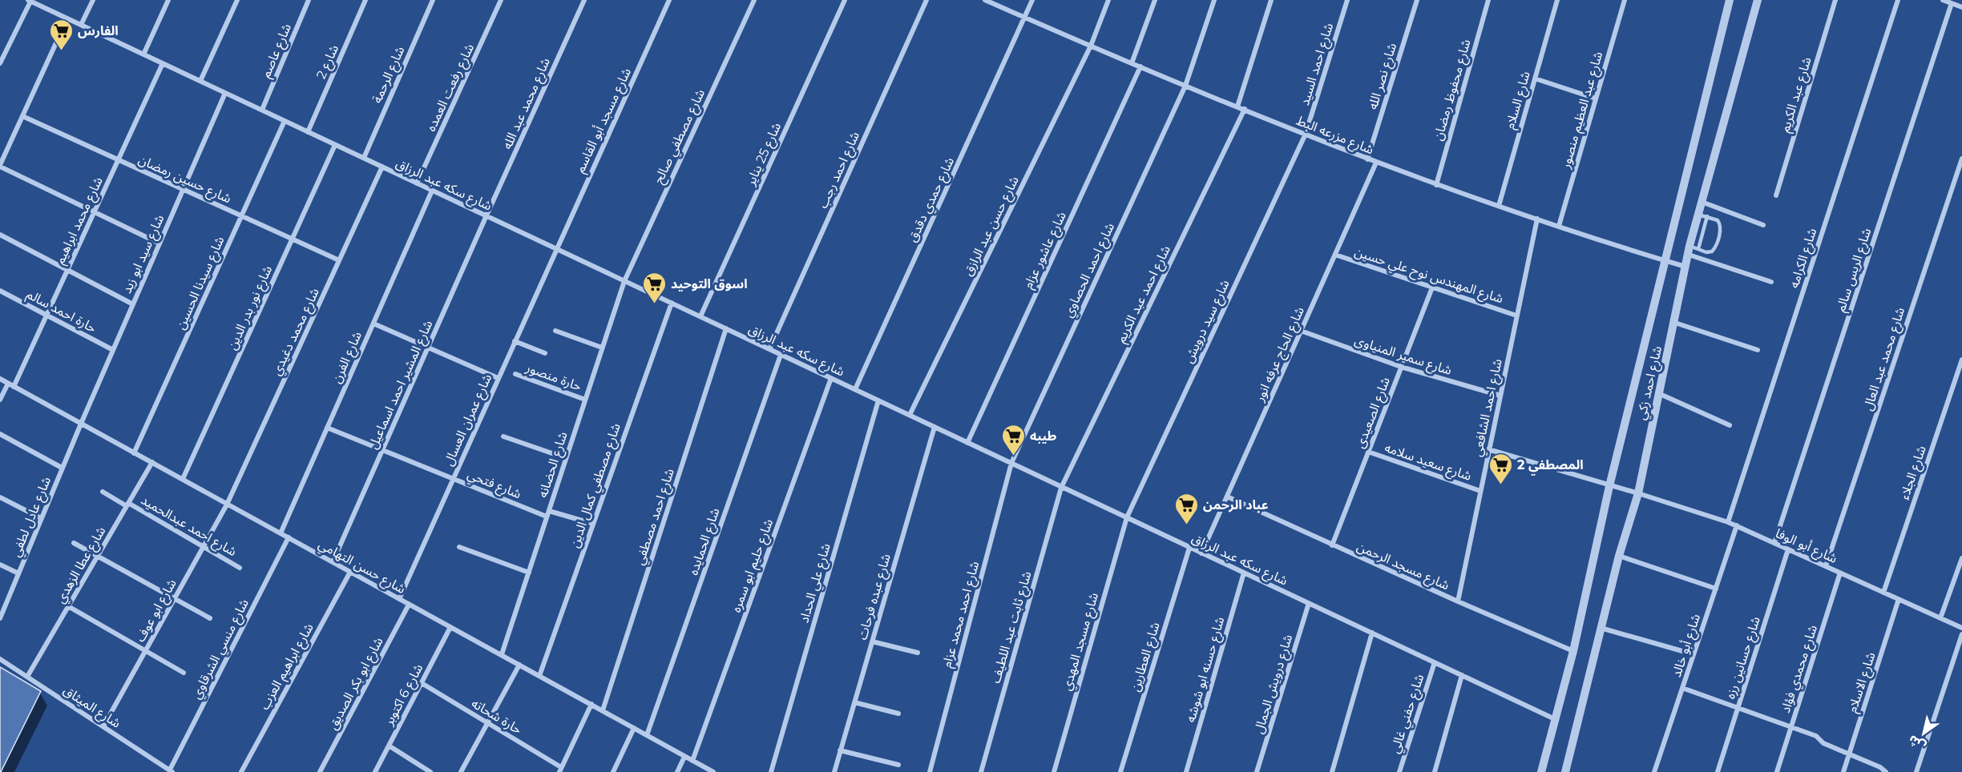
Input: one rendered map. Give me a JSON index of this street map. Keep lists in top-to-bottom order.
{
  "streets": {
    "street": [
      "شارع عاصم",
      "شارع 2",
      "شارع احمد السيد",
      "شارع الرحمة",
      "شارع نصر الله",
      "شارع رفعت العمده",
      "شارع محفوظ رمضان",
      "شارع عبد الكريم",
      "شارع السلام",
      "شارع محمد عبد الله",
      "شارع عبد العظيم منصور",
      "شارع مسجد أبو القاسم",
      "شارع مزرعه البط",
      "شارع مصطفي صالح",
      "شارع 25 يناير",
      "شارع احمد رجب",
      "شارع حسين رمضان",
      "شارع سكه عبد الرزاق",
      "شارع حمدي دقدق",
      "شارع محمد ابراهيم",
      "شارع حسن عبد الرازق",
      "شارع عاشور عزام",
      "شارع سيد ابو زيد",
      "شارع الكرامه",
      "شارع احمد الحصاوي",
      "شارع الريس سالم",
      "شارع المهندس نوح علي حسين",
      "شارع سيدنا الحسين",
      "شارع احمد عبد الكريم",
      "شارع نور بدر الدين",
      "حارة احمد سالم",
      "شارع سيد درويش",
      "شارع محمد دغيدي",
      "شارع الحاج عرفه انور",
      "شارع سمير المنياوى",
      "شارع الفرن",
      "شارع محمد عبد العال",
      "حارة منصور",
      "شارع احمد زكي",
      "شارع المشير احمد اسماعيل",
      "شارع احمد الشافعي",
      "شارع الصعيدى",
      "شارع عمران العسال",
      "شارع سعيد سلامه",
      "شارع الحضانه",
      "شارع الجلاء",
      "شارع فتحي",
      "شارع مصطفي كمال الدين",
      "شارع عادل لطفي",
      "شارع احمد مصطفي",
      "شارع احمد عبدالحميد",
      "شارع الحمايده",
      "شارع أبو الوفا",
      "شارع عطا الزهدي",
      "شارع حليم ابو سمره",
      "شارع مسجد الرحمن",
      "شارع حسن التهامي",
      "شارع علي الحداد",
      "شارع عبده فرحات",
      "شارع ابو عوف",
      "شارع احمد محمد عزام",
      "شارع ثابت عبد اللطيف",
      "شارع مسجد المهدي",
      "شارع أبو خالد",
      "شارع منسي الشرقاوي",
      "شارع العطارين",
      "شارع حسانين رزه",
      "شارع ابراهيم العزب",
      "شارع محمدي فؤاد",
      "شارع حسنه ابو شوشه",
      "شارع الاسلام",
      "شارع ابو بكر الصديق",
      "شارع درويش الجمال",
      "شارع 6 اكتوبر",
      "شارع الميثاق",
      "شارع حفني غالي",
      "حارة شحاته"
    ]
  },
  "crossings": [
    ["شارع عاصم", "شارع سكه عبد الرزاق"],
    ["شارع 2", "شارع سكه عبد الرزاق"],
    ["شارع احمد السيد", "شارع مزرعه البط"],
    ["شارع احمد السيد", "شارع سيد درويش"],
    ["شارع الرحمة", "شارع سكه عبد الرزاق"],
    ["شارع نصر الله", "شارع مزرعه البط"],
    ["شارع رفعت العمده", "شارع سكه عبد الرزاق"],
    ["شارع محفوظ رمضان", "شارع مزرعه البط"],
    ["شارع السلام", "شارع مزرعه البط"],
    ["شارع محمد عبد الله", "شارع سكه عبد الرزاق"],
    ["شارع محمد عبد الله", "شارع المشير احمد اسماعيل"],
    ["شارع عبد العظيم منصور", "شارع مزرعه البط"],
    ["شارع مسجد أبو القاسم", "شارع سكه عبد الرزاق"],
    ["شارع مسجد أبو القاسم", "شارع عمران العسال"],
    ["شارع مزرعه البط", "شارع حمدي دقدق"],
    ["شارع مزرعه البط", "شارع حسن عبد الرازق"],
    ["شارع مزرعه البط", "شارع عاشور عزام"],
    ["شارع مزرعه البط", "شارع احمد الحصاوي"],
    ["شارع مزرعه البط", "شارع احمد عبد الكريم"],
    ["شارع مزرعه البط", "شارع سيد درويش"],
    ["شارع مزرعه البط", "شارع الحاج عرفه انور"],
    ["شارع مزرعه البط", "شارع احمد زكي"],
    ["شارع مزرعه البط", "شارع احمد الشافعي"],
    ["شارع مصطفي صالح", "شارع سكه عبد الرزاق"],
    ["شارع مصطفي صالح", "شارع الحضانه"],
    ["شارع 25 يناير", "شارع سكه عبد الرزاق"],
    ["شارع احمد رجب", "شارع سكه عبد الرزاق"],
    ["شارع حسين رمضان", "شارع محمد ابراهيم"],
    ["شارع حسين رمضان", "شارع سيد ابو زيد"],
    ["شارع حسين رمضان", "شارع سيدنا الحسين"],
    ["شارع حسين رمضان", "شارع نور بدر الدين"],
    ["شارع حسين رمضان", "شارع محمد دغيدي"],
    ["شارع سكه عبد الرزاق", "شارع حمدي دقدق"],
    ["شارع سكه عبد الرزاق", "شارع محمد ابراهيم"],
    ["شارع سكه عبد الرزاق", "شارع حسن عبد الرازق"],
    ["شارع سكه عبد الرزاق", "شارع عاشور عزام"],
    ["شارع سكه عبد الرزاق", "شارع سيد ابو زيد"],
    ["شارع سكه عبد الرزاق", "شارع احمد الحصاوي"],
    ["شارع سكه عبد الرزاق", "شارع سيدنا الحسين"],
    ["شارع سكه عبد الرزاق", "شارع احمد عبد الكريم"],
    ["شارع سكه عبد الرزاق", "شارع نور بدر الدين"],
    ["شارع سكه عبد الرزاق", "شارع سيد درويش"],
    ["شارع سكه عبد الرزاق", "شارع محمد دغيدي"],
    ["شارع سكه عبد الرزاق", "شارع الحاج عرفه انور"],
    ["شارع سكه عبد الرزاق", "شارع الفرن"],
    ["شارع سكه عبد الرزاق", "شارع احمد زكي"],
    ["شارع سكه عبد الرزاق", "شارع المشير احمد اسماعيل"],
    ["شارع سكه عبد الرزاق", "شارع عمران العسال"],
    ["شارع سكه عبد الرزاق", "شارع الحضانه"],
    ["شارع سكه عبد الرزاق", "شارع مصطفي كمال الدين"],
    ["شارع سكه عبد الرزاق", "شارع احمد مصطفي"],
    ["شارع سكه عبد الرزاق", "شارع الحمايده"],
    ["شارع سكه عبد الرزاق", "شارع حليم ابو سمره"],
    ["شارع سكه عبد الرزاق", "شارع علي الحداد"],
    ["شارع سكه عبد الرزاق", "شارع عبده فرحات"],
    ["شارع سكه عبد الرزاق", "شارع احمد محمد عزام"],
    ["شارع سكه عبد الرزاق", "شارع ثابت عبد اللطيف"],
    ["شارع سكه عبد الرزاق", "شارع مسجد المهدي"],
    ["شارع سكه عبد الرزاق", "شارع العطارين"],
    ["شارع سكه عبد الرزاق", "شارع حسنه ابو شوشه"],
    ["شارع سكه عبد الرزاق", "شارع درويش الجمال"],
    ["شارع سكه عبد الرزاق", "شارع حفني غالي"],
    ["شارع محمد ابراهيم", "حارة احمد سالم"],
    ["شارع محمد ابراهيم", "شارع حسن التهامي"],
    ["شارع سيد ابو زيد", "حارة احمد سالم"],
    ["شارع سيد ابو زيد", "شارع عادل لطفي"],
    ["شارع سيد ابو زيد", "شارع حسن التهامي"],
    ["شارع الكرامه", "شارع أبو الوفا"],
    ["شارع احمد الحصاوي", "شارع احمد محمد عزام"],
    ["شارع الريس سالم", "شارع أبو الوفا"],
    ["شارع المهندس نوح علي حسين", "شارع الحاج عرفه انور"],
    ["شارع المهندس نوح علي حسين", "شارع احمد الشافعي"],
    ["شارع المهندس نوح علي حسين", "شارع الصعيدى"],
    ["شارع سيدنا الحسين", "شارع حسن التهامي"],
    ["شارع احمد عبد الكريم", "شارع ثابت عبد اللطيف"],
    ["شارع نور بدر الدين", "شارع حسن التهامي"],
    ["شارع سيد درويش", "شارع مسجد المهدي"],
    ["شارع محمد دغيدي", "شارع حسن التهامي"],
    ["شارع محمد دغيدي", "شارع ابو عوف"],
    ["شارع الحاج عرفه انور", "شارع سمير المنياوى"],
    ["شارع الحاج عرفه انور", "شارع مسجد الرحمن"],
    ["شارع سمير المنياوى", "شارع احمد الشافعي"],
    ["شارع سمير المنياوى", "شارع الصعيدى"],
    ["شارع الفرن", "شارع فتحي"],
    ["شارع الفرن", "شارع حسن التهامي"],
    ["شارع محمد عبد العال", "شارع أبو الوفا"],
    ["حارة منصور", "شارع الحضانه"],
    ["شارع احمد زكي", "شارع أبو الوفا"],
    ["شارع احمد زكي", "شارع مسجد الرحمن"],
    ["شارع المشير احمد اسماعيل", "شارع فتحي"],
    ["شارع المشير احمد اسماعيل", "شارع حسن التهامي"],
    ["شارع احمد الشافعي", "شارع سعيد سلامه"],
    ["شارع احمد الشافعي", "شارع أبو الوفا"],
    ["شارع احمد الشافعي", "شارع مسجد الرحمن"],
    ["شارع الصعيدى", "شارع سعيد سلامه"],
    ["شارع الصعيدى", "شارع مسجد الرحمن"],
    ["شارع عمران العسال", "شارع فتحي"],
    ["شارع عمران العسال", "شارع حسن التهامي"],
    ["شارع الحضانه", "شارع فتحي"],
    ["شارع الحضانه", "شارع حسن التهامي"],
    ["شارع الجلاء", "شارع أبو الوفا"],
    ["شارع فتحي", "شارع مصطفي كمال الدين"],
    ["شارع مصطفي كمال الدين", "شارع حسن التهامي"],
    ["شارع عادل لطفي", "شارع حسن التهامي"],
    ["شارع احمد مصطفي", "شارع حسن التهامي"],
    ["شارع احمد عبدالحميد", "شارع عطا الزهدي"],
    ["شارع احمد عبدالحميد", "شارع ابو عوف"],
    ["شارع الحمايده", "شارع حسن التهامي"],
    ["شارع أبو الوفا", "شارع أبو خالد"],
    ["شارع أبو الوفا", "شارع حسانين رزه"],
    ["شارع أبو الوفا", "شارع محمدي فؤاد"],
    ["شارع أبو الوفا", "شارع الاسلام"],
    ["شارع عطا الزهدي", "شارع حسن التهامي"],
    ["شارع عطا الزهدي", "شارع الميثاق"],
    ["شارع حليم ابو سمره", "شارع حسن التهامي"],
    ["شارع حسن التهامي", "شارع ابو عوف"],
    ["شارع حسن التهامي", "شارع منسي الشرقاوي"],
    ["شارع حسن التهامي", "شارع ابراهيم العزب"],
    ["شارع حسن التهامي", "شارع ابو بكر الصديق"],
    ["شارع حسن التهامي", "شارع 6 اكتوبر"],
    ["شارع ابو عوف", "شارع الميثاق"],
    ["شارع منسي الشرقاوي", "شارع الميثاق"],
    ["شارع 6 اكتوبر", "حارة شحاته"]
  ],
  "places": {
    "supermarket": [
      "الفارس",
      "اسوق التوحيد",
      "طيبه",
      "المصطفي 2",
      "عباد الرحمن"
    ]
  },
  "north": "bottom left"
}
